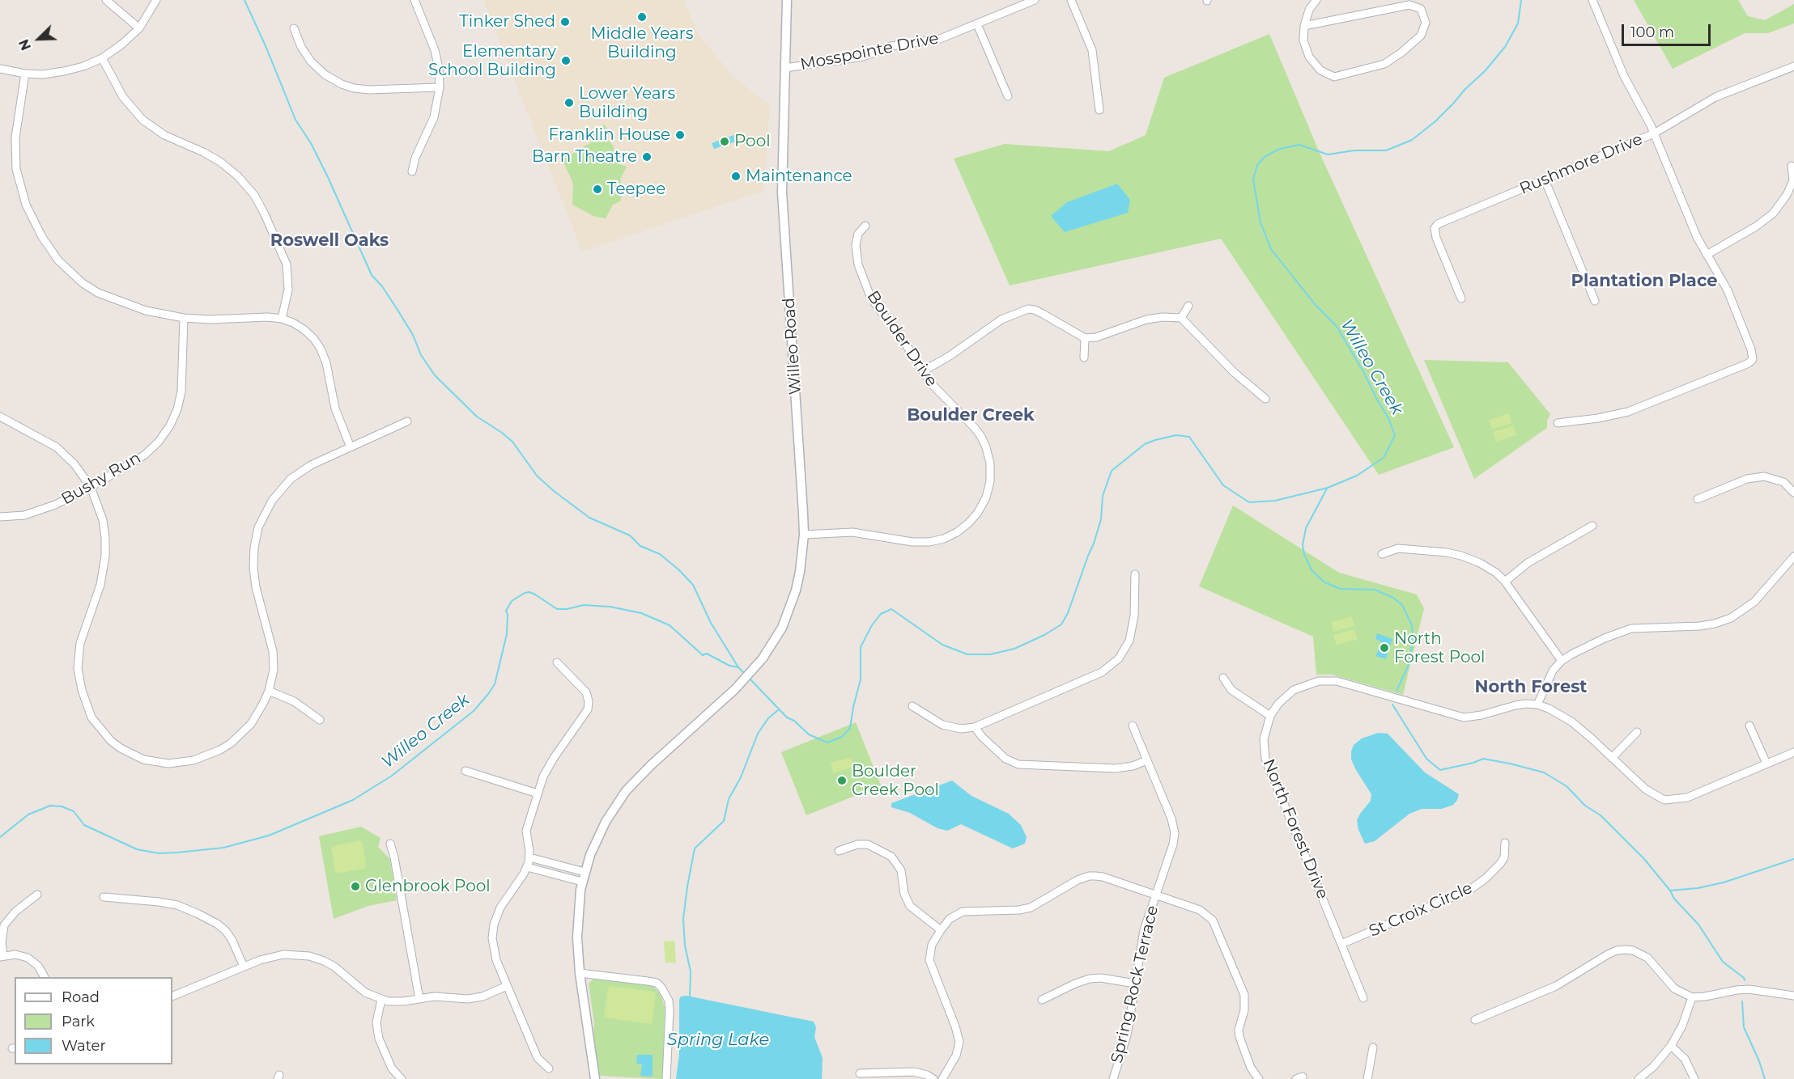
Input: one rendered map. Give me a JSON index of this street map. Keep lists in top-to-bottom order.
{
  "streets": {
    "street": [
      "Mosspointe Drive",
      "Rushmore Drive",
      "Boulder Drive",
      "Willeo Road",
      "Bushy Run",
      "North Forest Drive",
      "St Croix Circle",
      "Spring Rock Terrace"
    ]
  },
  "crossings": [
    ["Mosspointe Drive", "Willeo Road"],
    ["Boulder Drive", "Willeo Road"],
    ["North Forest Drive", "St Croix Circle"]
  ],
  "districts": [
    "Roswell Oaks",
    "Plantation Place",
    "Boulder Creek",
    "North Forest"
  ],
  "water": ["Willeo Creek", "Spring Lake"],
  "places": [
    "Middle Years Building",
    "Tinker Shed",
    "Elementary School Building",
    "Lower Years Building",
    "Franklin House",
    "Pool",
    "Barn Theatre",
    "Maintenance",
    "Teepee",
    "North Forest Pool",
    "Boulder Creek Pool",
    "Glenbrook Pool"
  ],
  "legend": ["Road", "Park", "Water"],
  "scale_bar": "100 m",
  "north": "bottom left"
}
